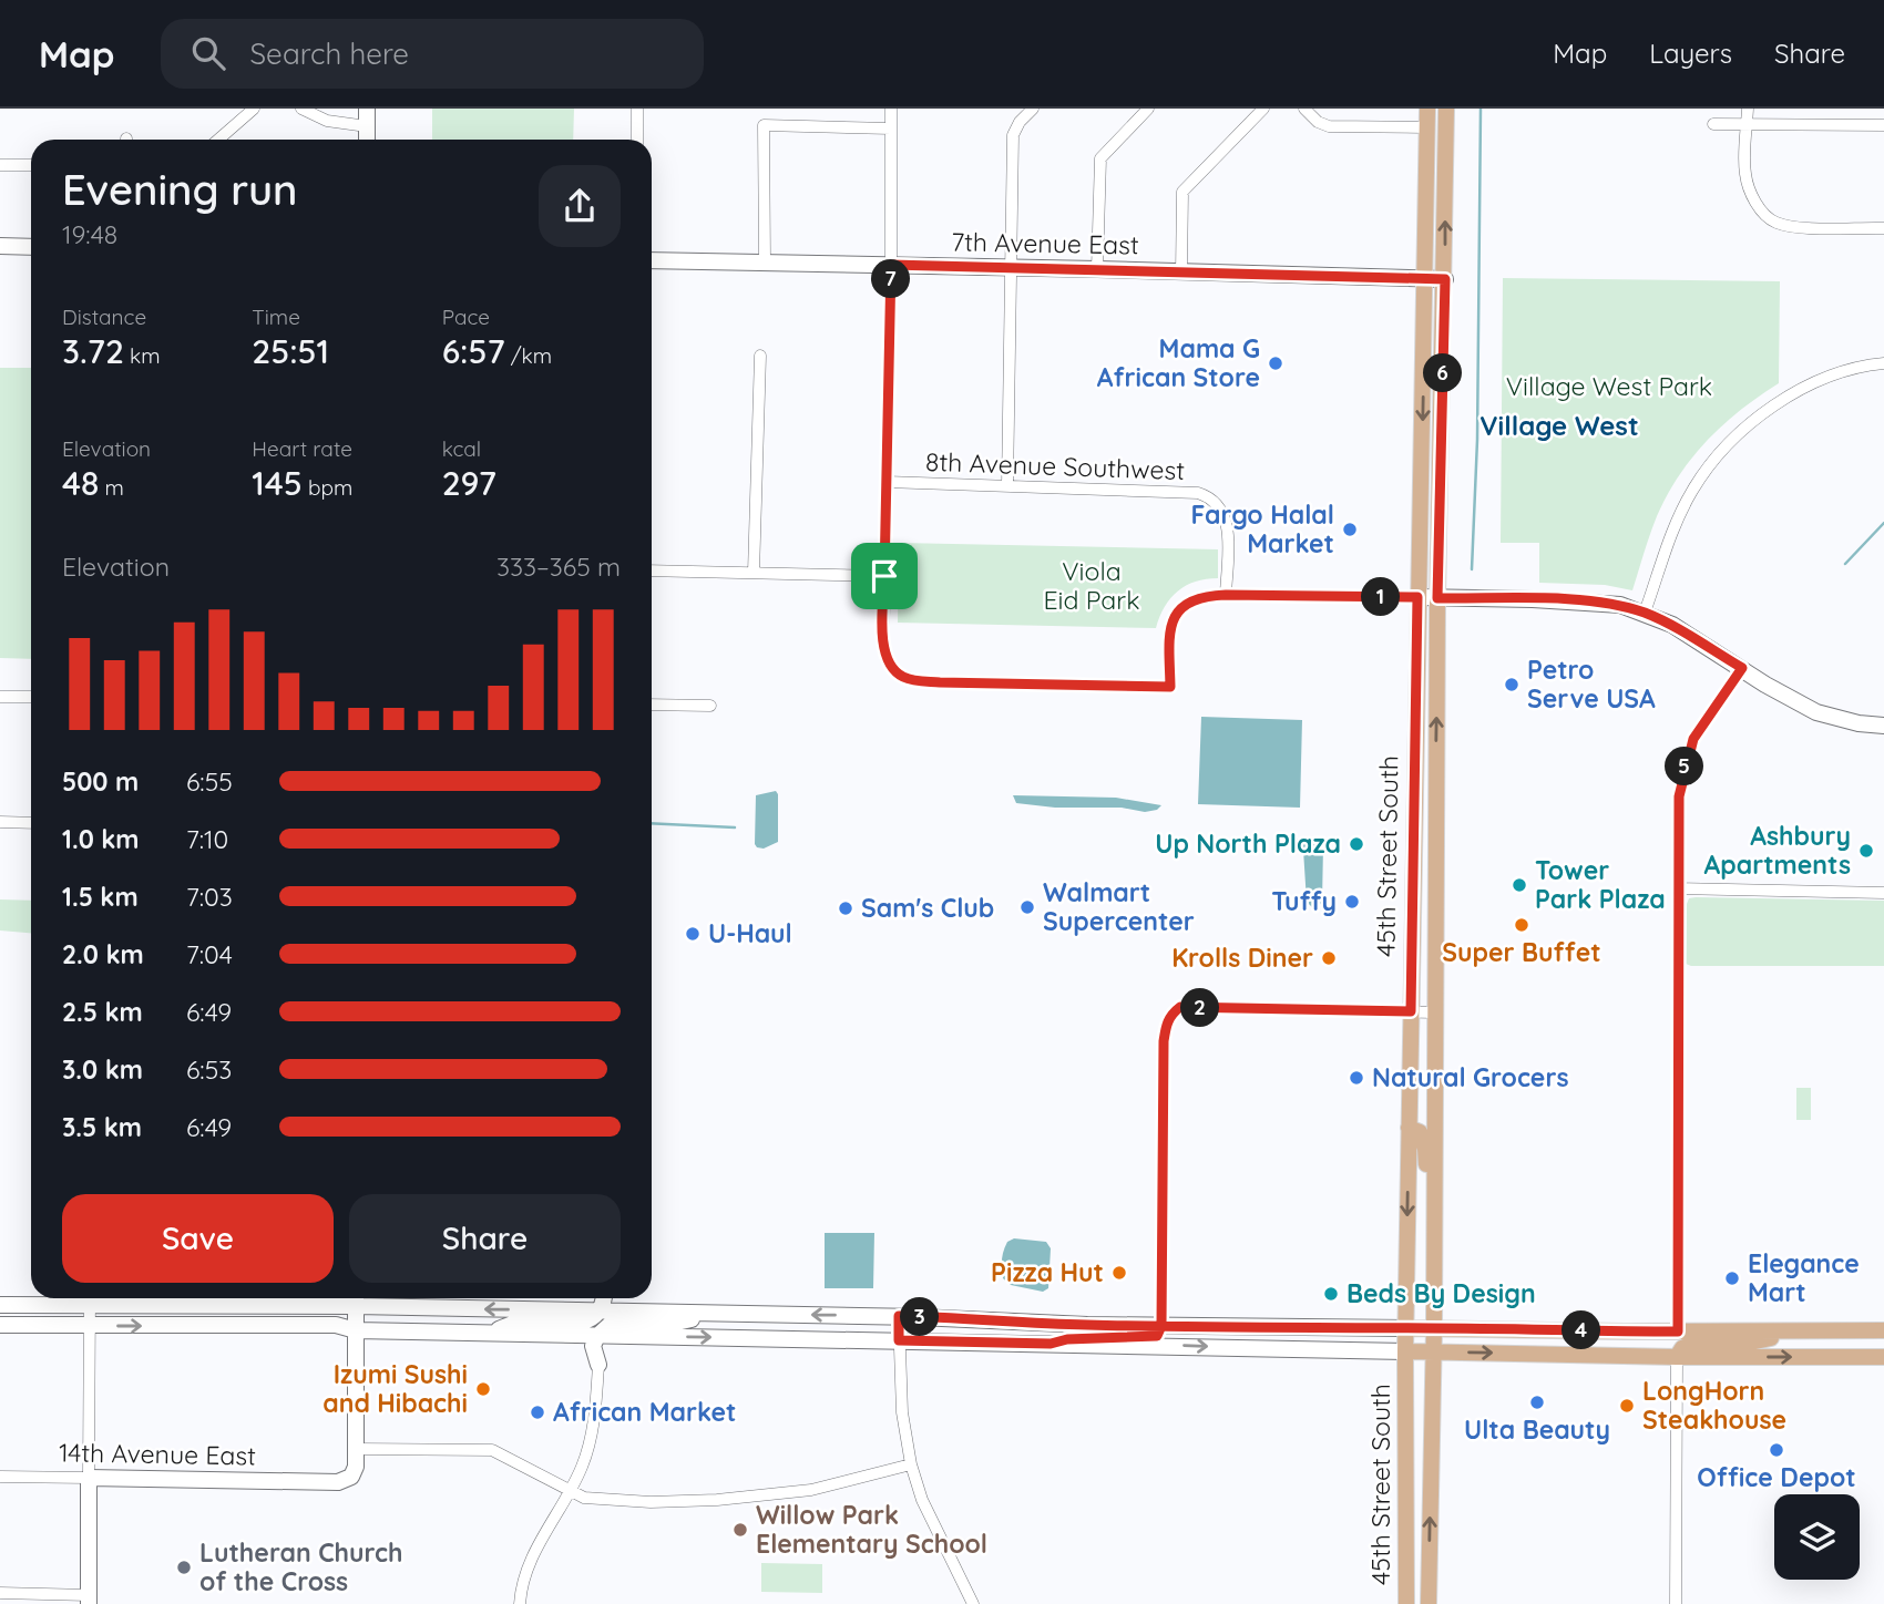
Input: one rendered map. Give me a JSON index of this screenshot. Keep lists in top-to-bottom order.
{
  "streets": {
    "main road": ["7th Avenue East", "45th Street South", "14th Avenue East"],
    "street": ["8th Avenue Southwest"]
  },
  "crossings": [
    ["7th Avenue East", "45th Street South"]
  ],
  "districts": ["Village West"],
  "parks": ["Village West Park", "Viola Eid Park"],
  "places": [
    "Mama G African Store",
    "Fargo Halal Market",
    "Petro Serve USA",
    "Up North Plaza",
    "Ashbury Apartments",
    "Tower Park Plaza",
    "Tuffy",
    "Walmart Supercenter",
    "Sam's Club",
    "Super Buffet",
    "U-Haul",
    "Krolls Diner",
    "Natural Grocers",
    "Pizza Hut",
    "Elegance Mart",
    "Beds By Design",
    "Izumi Sushi and Hibachi",
    "Ulta Beauty",
    "LongHorn Steakhouse",
    "African Market",
    "Office Depot",
    "Willow Park Elementary School",
    "Lutheran Church of the Cross"
  ],
  "page": {
    "header": "Map",
    "search": "Search here",
    "nav": ["Map", "Layers", "Share"],
    "heading": ["Evening run", "19:48"],
    "pins": [
      "7",
      "6",
      "1",
      "5",
      "2",
      "3",
      "4"
    ],
    "stats": [
      ["Distance", "3.72 km"],
      ["Time", "25:51"],
      ["Pace", "6:57 /km"],
      ["Elevation", "48 m"],
      ["Heart rate", "145 bpm"],
      ["kcal", "297"]
    ],
    "chart": ["Elevation", "333–365 m"],
    "list": [
      {
        "name": "500 m",
        "note": "6:55"
      },
      {
        "name": "1.0 km",
        "note": "7:10"
      },
      {
        "name": "1.5 km",
        "note": "7:03"
      },
      {
        "name": "2.0 km",
        "note": "7:04"
      },
      {
        "name": "2.5 km",
        "note": "6:49"
      },
      {
        "name": "3.0 km",
        "note": "6:53"
      },
      {
        "name": "3.5 km",
        "note": "6:49"
      }
    ],
    "buttons": ["Save", "Share"]
  }
}
